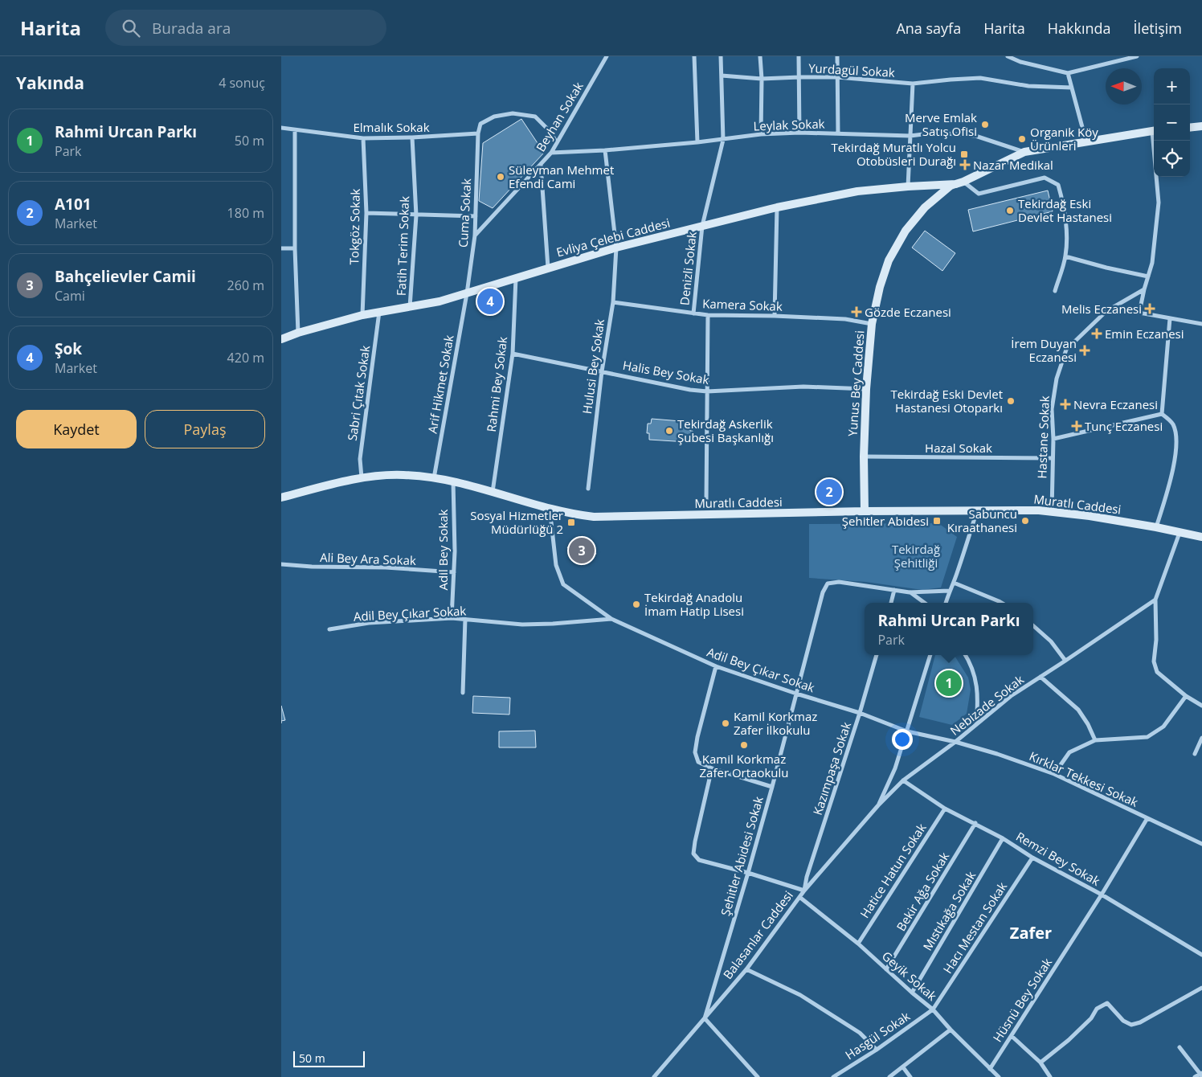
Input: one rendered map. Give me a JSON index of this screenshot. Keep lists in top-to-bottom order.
{
  "streets": {
    "street": [
      "Yurdagül Sokak",
      "Beyhan Sokak",
      "Leylak Sokak",
      "Elmalık Sokak",
      "Cuma Sokak",
      "Tokgöz Sokak",
      "Evliya Çelebi Caddesi",
      "Fatih Terim Sokak",
      "Denizli Sokak",
      "Kamera Sokak",
      "Hulusi Bey Sokak",
      "Halis Bey Sokak",
      "Yunus Bey Caddesi",
      "Arif Hikmet Sokak",
      "Rahmi Bey Sokak",
      "Sabri Çıtak Sokak",
      "Hastane Sokak",
      "Hazal Sokak",
      "Muratlı Caddesi",
      "Adil Bey Sokak",
      "Ali Bey Ara Sokak",
      "Adil Bey Çıkar Sokak",
      "Nebizade Sokak",
      "Kazımpaşa Sokak",
      "Kırklar Tekkesi Sokak",
      "Şehitler Abidesi Sokak",
      "Remzi Bey Sokak",
      "Hatice Hatun Sokak",
      "Bekir Ağa Sokak",
      "Mıstıkağa Sokak",
      "Hacı Mestan Sokak",
      "Balasanlar Caddesi",
      "Geyik Sokak",
      "Hüsnü Bey Sokak",
      "Hasgül Sokak"
    ]
  },
  "crossings": [
    ["Yurdagül Sokak", "Denizli Sokak"],
    ["Beyhan Sokak", "Leylak Sokak"],
    ["Beyhan Sokak", "Cuma Sokak"],
    ["Leylak Sokak", "Denizli Sokak"],
    ["Leylak Sokak", "Hulusi Bey Sokak"],
    ["Leylak Sokak", "Yunus Bey Caddesi"],
    ["Elmalık Sokak", "Cuma Sokak"],
    ["Elmalık Sokak", "Tokgöz Sokak"],
    ["Elmalık Sokak", "Fatih Terim Sokak"],
    ["Cuma Sokak", "Evliya Çelebi Caddesi"],
    ["Cuma Sokak", "Arif Hikmet Sokak"],
    ["Tokgöz Sokak", "Evliya Çelebi Caddesi"],
    ["Evliya Çelebi Caddesi", "Fatih Terim Sokak"],
    ["Evliya Çelebi Caddesi", "Denizli Sokak"],
    ["Evliya Çelebi Caddesi", "Hulusi Bey Sokak"],
    ["Evliya Çelebi Caddesi", "Yunus Bey Caddesi"],
    ["Evliya Çelebi Caddesi", "Arif Hikmet Sokak"],
    ["Evliya Çelebi Caddesi", "Rahmi Bey Sokak"],
    ["Evliya Çelebi Caddesi", "Sabri Çıtak Sokak"],
    ["Denizli Sokak", "Kamera Sokak"],
    ["Kamera Sokak", "Hulusi Bey Sokak"],
    ["Kamera Sokak", "Yunus Bey Caddesi"],
    ["Hulusi Bey Sokak", "Halis Bey Sokak"],
    ["Halis Bey Sokak", "Yunus Bey Caddesi"],
    ["Halis Bey Sokak", "Rahmi Bey Sokak"],
    ["Yunus Bey Caddesi", "Hazal Sokak"],
    ["Yunus Bey Caddesi", "Muratlı Caddesi"],
    ["Arif Hikmet Sokak", "Muratlı Caddesi"],
    ["Rahmi Bey Sokak", "Muratlı Caddesi"],
    ["Sabri Çıtak Sokak", "Muratlı Caddesi"],
    ["Hastane Sokak", "Hazal Sokak"],
    ["Hastane Sokak", "Muratlı Caddesi"],
    ["Muratlı Caddesi", "Adil Bey Sokak"],
    ["Muratlı Caddesi", "Adil Bey Çıkar Sokak"],
    ["Adil Bey Sokak", "Ali Bey Ara Sokak"],
    ["Adil Bey Sokak", "Adil Bey Çıkar Sokak"],
    ["Adil Bey Çıkar Sokak", "Kazımpaşa Sokak"],
    ["Adil Bey Çıkar Sokak", "Kırklar Tekkesi Sokak"],
    ["Adil Bey Çıkar Sokak", "Şehitler Abidesi Sokak"],
    ["Nebizade Sokak", "Kırklar Tekkesi Sokak"],
    ["Nebizade Sokak", "Remzi Bey Sokak"],
    ["Nebizade Sokak", "Balasanlar Caddesi"],
    ["Kazımpaşa Sokak", "Balasanlar Caddesi"],
    ["Kırklar Tekkesi Sokak", "Hüsnü Bey Sokak"],
    ["Şehitler Abidesi Sokak", "Balasanlar Caddesi"],
    ["Remzi Bey Sokak", "Hatice Hatun Sokak"],
    ["Remzi Bey Sokak", "Bekir Ağa Sokak"],
    ["Remzi Bey Sokak", "Mıstıkağa Sokak"],
    ["Remzi Bey Sokak", "Hacı Mestan Sokak"],
    ["Remzi Bey Sokak", "Hüsnü Bey Sokak"],
    ["Hatice Hatun Sokak", "Geyik Sokak"],
    ["Bekir Ağa Sokak", "Geyik Sokak"],
    ["Mıstıkağa Sokak", "Geyik Sokak"],
    ["Hacı Mestan Sokak", "Geyik Sokak"],
    ["Hacı Mestan Sokak", "Hasgül Sokak"],
    ["Balasanlar Caddesi", "Geyik Sokak"],
    ["Geyik Sokak", "Hüsnü Bey Sokak"],
    ["Geyik Sokak", "Hasgül Sokak"]
  ],
  "districts": ["Zafer"],
  "parks": ["Tekirdağ Şehitliği"],
  "places": {
    "other": [
      "Merve Emlak Satış Ofisi",
      "Organik Köy Ürünleri",
      "Süleyman Mehmet Efendi Cami",
      "Tekirdağ Eski Devlet Hastanesi",
      "Tekirdağ Eski Devlet Hastanesi Otoparkı",
      "Tekirdağ Askerlik Şubesi Başkanlığı",
      "Sabuncu Kıraathanesi",
      "Tekirdağ Anadolu İmam Hatip Lisesi",
      "Kamil Korkmaz Zafer İlkokulu",
      "Kamil Korkmaz Zafer Ortaokulu"
    ],
    "transit": ["Tekirdağ Muratlı Yolcu Otobüsleri Durağı", "Şehitler Abidesi", "Sosyal Hizmetler Müdürlüğü 2"],
    "health": [
      "Nazar Medikal",
      "Melis Eczanesi",
      "Gözde Eczanesi",
      "Emin Eczanesi",
      "İrem Duyan Eczanesi",
      "Nevra Eczanesi",
      "Tunç Eczanesi"
    ]
  },
  "scale_bar": "50 m",
  "north": "left",
  "page": {
    "header": "Harita",
    "search": "Burada ara",
    "nav": [
      "Ana sayfa",
      "Harita",
      "Hakkında",
      "İletişim"
    ],
    "heading": ["Yakında", "4 sonuç"],
    "map_buttons": ["+", "−"],
    "list": [
      {
        "mark": "1",
        "name": "Rahmi Urcan Parkı",
        "note": "Park",
        "value": "50 m"
      },
      {
        "mark": "2",
        "name": "A101",
        "note": "Market",
        "value": "180 m"
      },
      {
        "mark": "3",
        "name": "Bahçelievler Camii",
        "note": "Cami",
        "value": "260 m"
      },
      {
        "mark": "4",
        "name": "Şok",
        "note": "Market",
        "value": "420 m"
      }
    ],
    "pins": [
      "4",
      "2",
      "3",
      "1"
    ],
    "buttons": ["Kaydet", "Paylaş"],
    "popup": ["Rahmi Urcan Parkı", "Park"],
    "scale": "50 m"
  }
}
